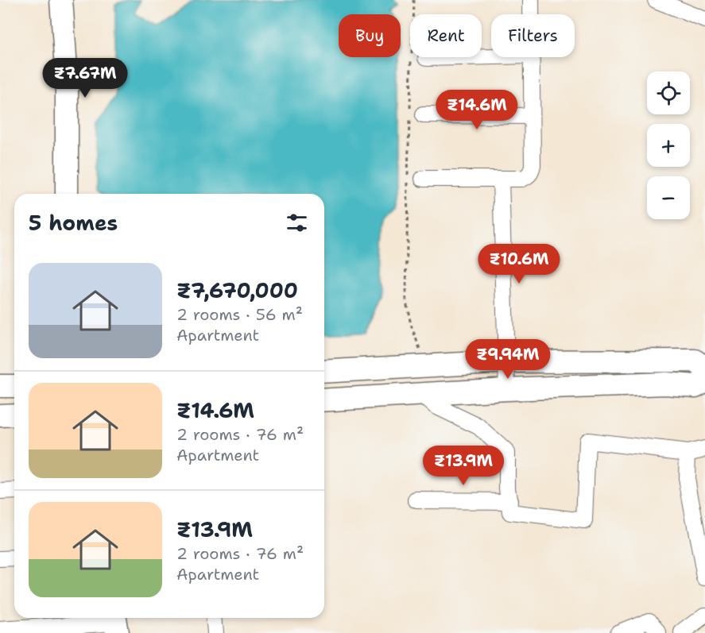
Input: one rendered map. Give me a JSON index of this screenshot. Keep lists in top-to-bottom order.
{
  "page": {
    "chip": ["Buy", "Rent", "Filters"],
    "price": [
      "₹7.67M",
      "₹14.6M",
      "₹10.6M",
      "₹9.94M",
      "₹13.9M"
    ],
    "map_buttons": ["+", "−"],
    "heading": "5 homes",
    "list": [
      {
        "name": "₹7,670,000",
        "note": "2 rooms · 56 m² · Apartment"
      },
      {
        "name": "₹14.6M",
        "note": "2 rooms · 76 m² · Apartment"
      },
      {
        "name": "₹13.9M",
        "note": "2 rooms · 76 m² · Apartment"
      }
    ]
  }
}
